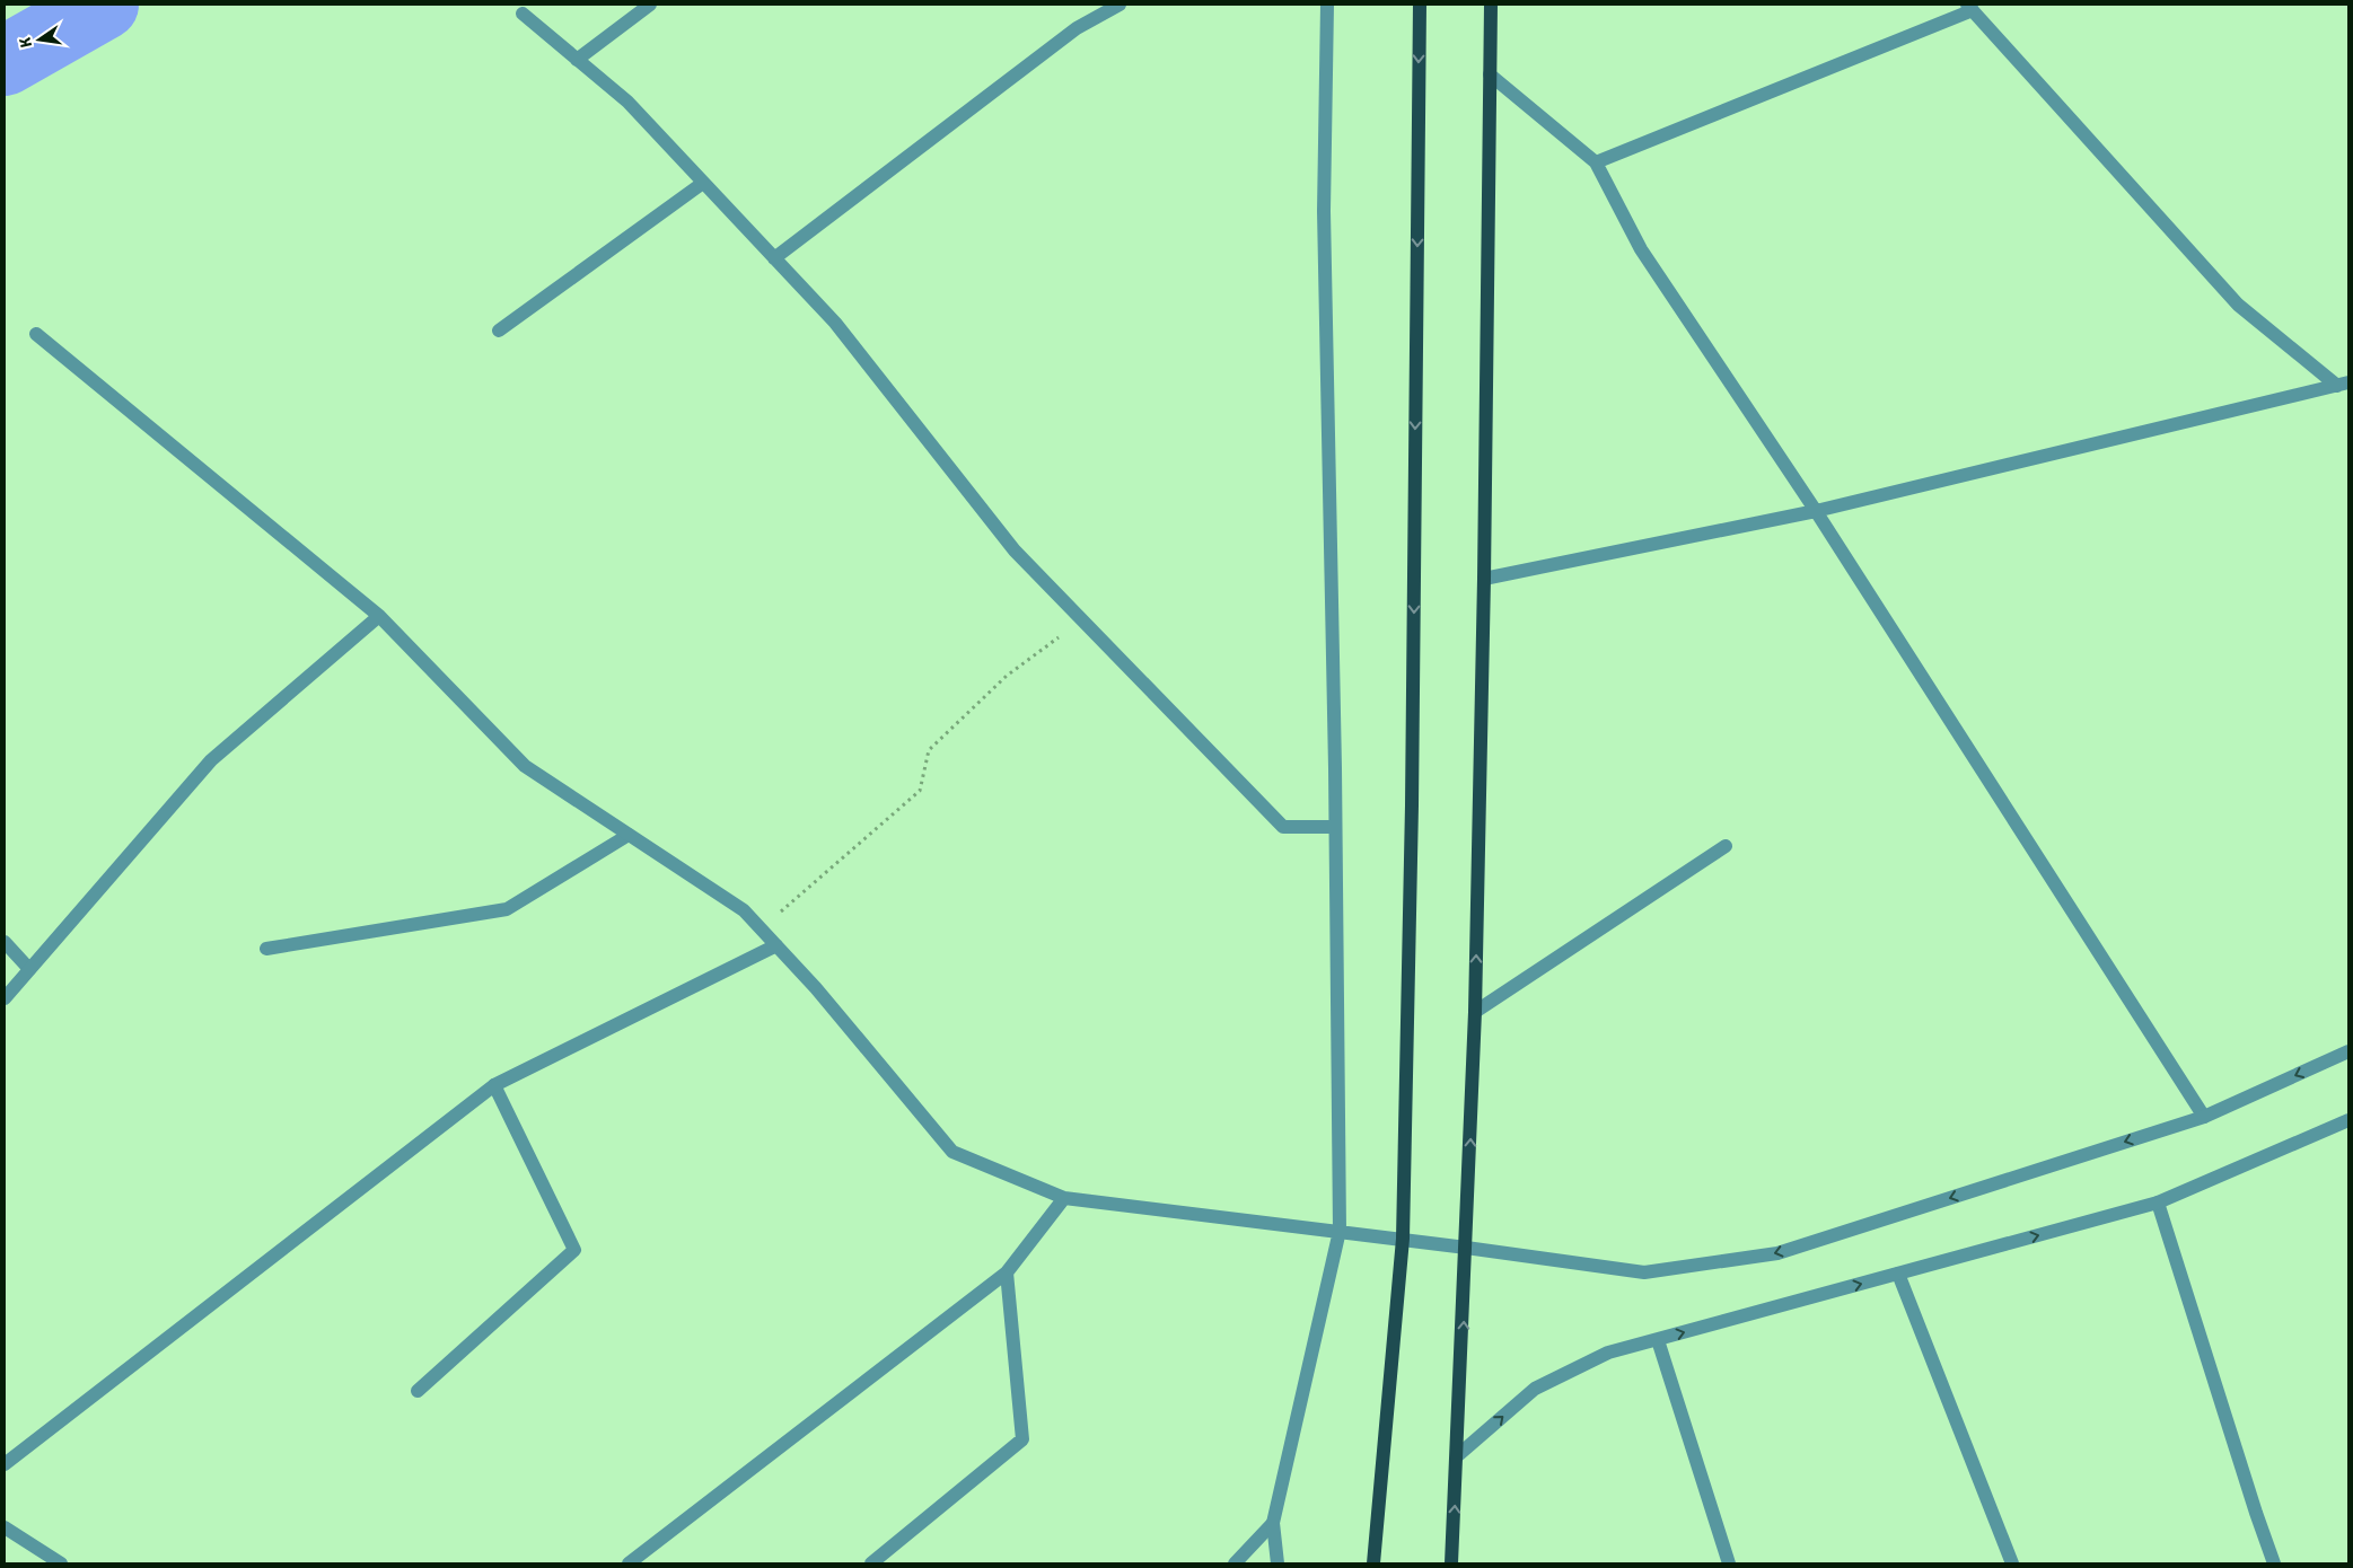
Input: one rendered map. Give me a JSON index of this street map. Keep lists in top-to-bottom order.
{
  "north": "left"
}
